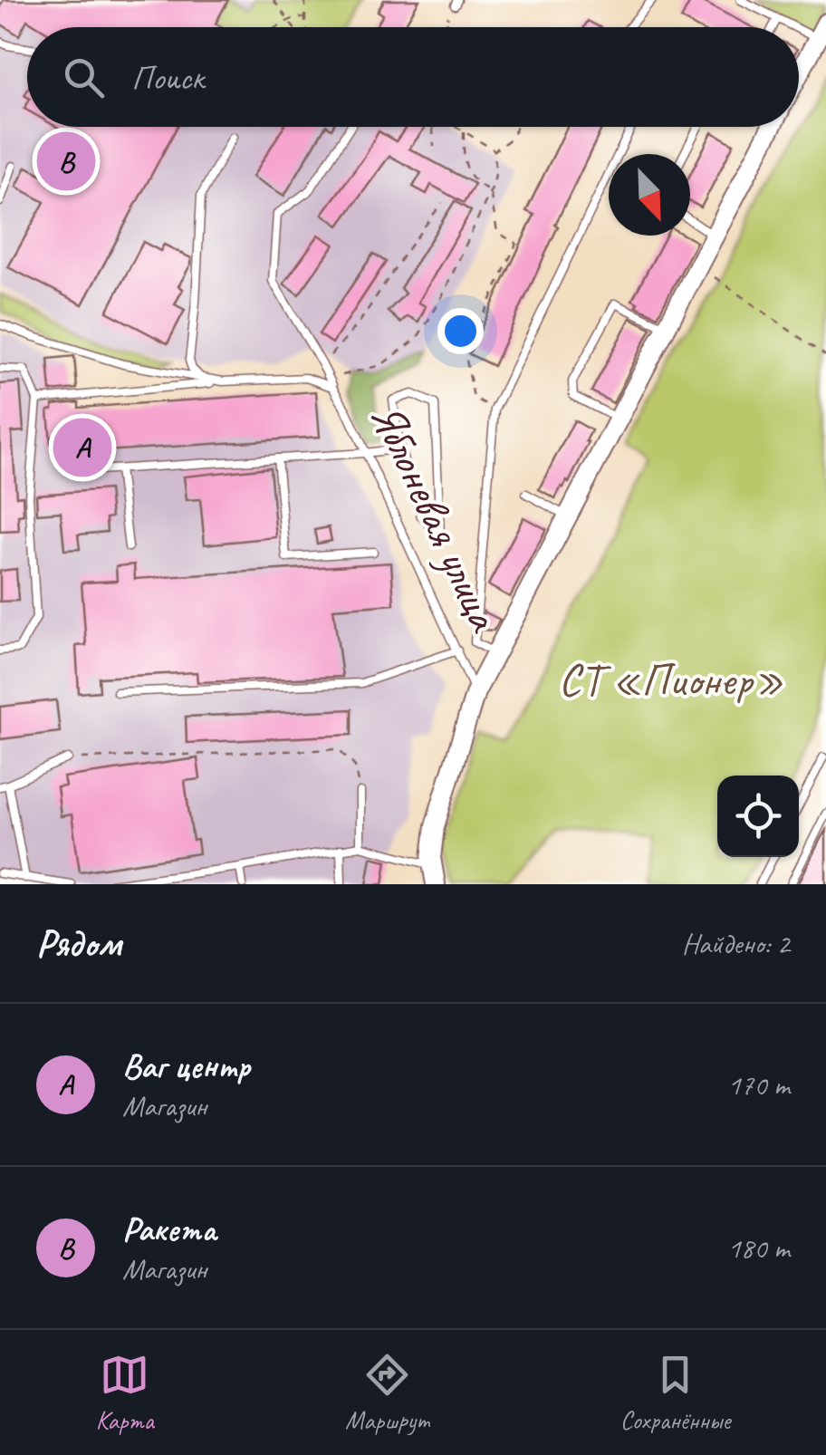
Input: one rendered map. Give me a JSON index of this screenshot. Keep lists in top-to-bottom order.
{
  "streets": {
    "street": ["Яблоневая улица"]
  },
  "parks": ["СТ «Пионер»"],
  "north": "bottom right",
  "page": {
    "search": "Поиск",
    "pins": ["B", "A"],
    "heading": ["Рядом", "Найдено: 2"],
    "list": [
      {
        "mark": "A",
        "name": "Ваг центр",
        "note": "Магазин",
        "value": "170 m"
      },
      {
        "mark": "B",
        "name": "Ракета",
        "note": "Магазин",
        "value": "180 m"
      }
    ],
    "nav": ["Карта", "Маршрут", "Сохранённые"]
  }
}
